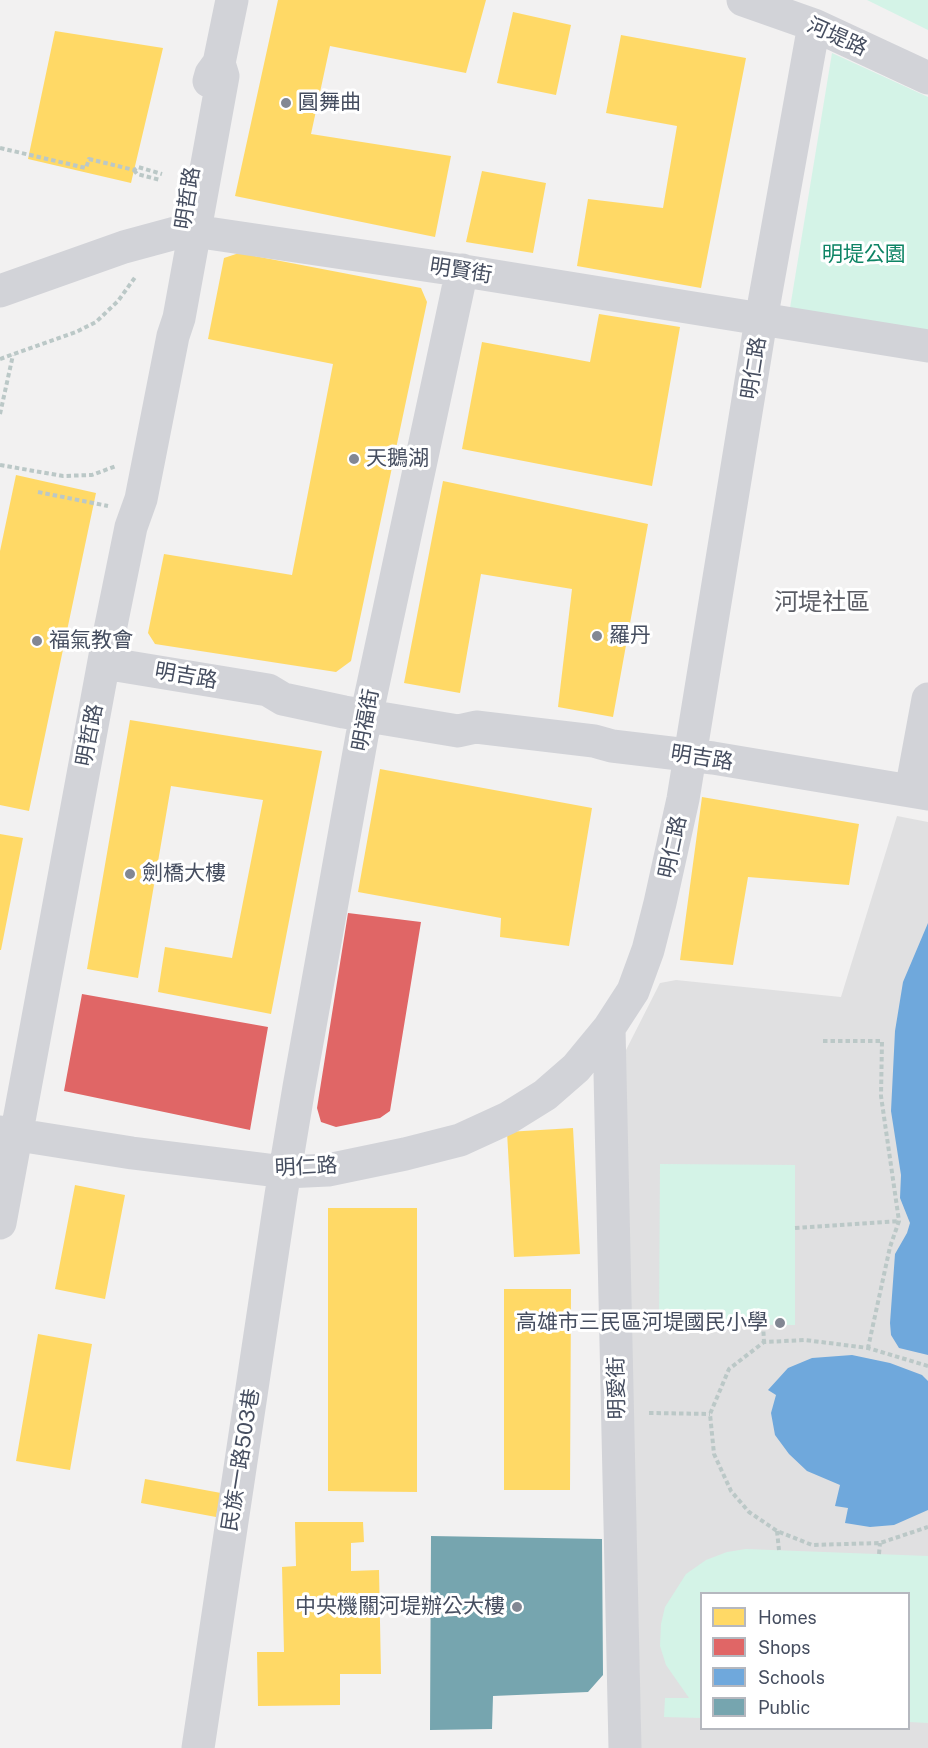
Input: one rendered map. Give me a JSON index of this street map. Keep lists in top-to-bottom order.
{
  "streets": {
    "street": [
      "河堤路",
      "明哲路",
      "明賢街",
      "明仁路",
      "明吉路",
      "明福街",
      "明愛街",
      "民族一路503巷"
    ]
  },
  "crossings": [
    ["河堤路", "明仁路"],
    ["明哲路", "明賢街"],
    ["明哲路", "明仁路"],
    ["明哲路", "明吉路"],
    ["明賢街", "明仁路"],
    ["明賢街", "明福街"],
    ["明仁路", "明吉路"],
    ["明仁路", "明福街"],
    ["明仁路", "明愛街"],
    ["明仁路", "民族一路503巷"],
    ["明吉路", "明福街"],
    ["明福街", "民族一路503巷"]
  ],
  "districts": ["河堤社區"],
  "parks": ["明堤公園"],
  "places": [
    "圓舞曲",
    "天鵝湖",
    "羅丹",
    "福氣教會",
    "劍橋大樓",
    "高雄市三民區河堤國民小學",
    "中央機關河堤辦公大樓"
  ],
  "legend": [
    "Homes",
    "Shops",
    "Schools",
    "Public"
  ]
}
